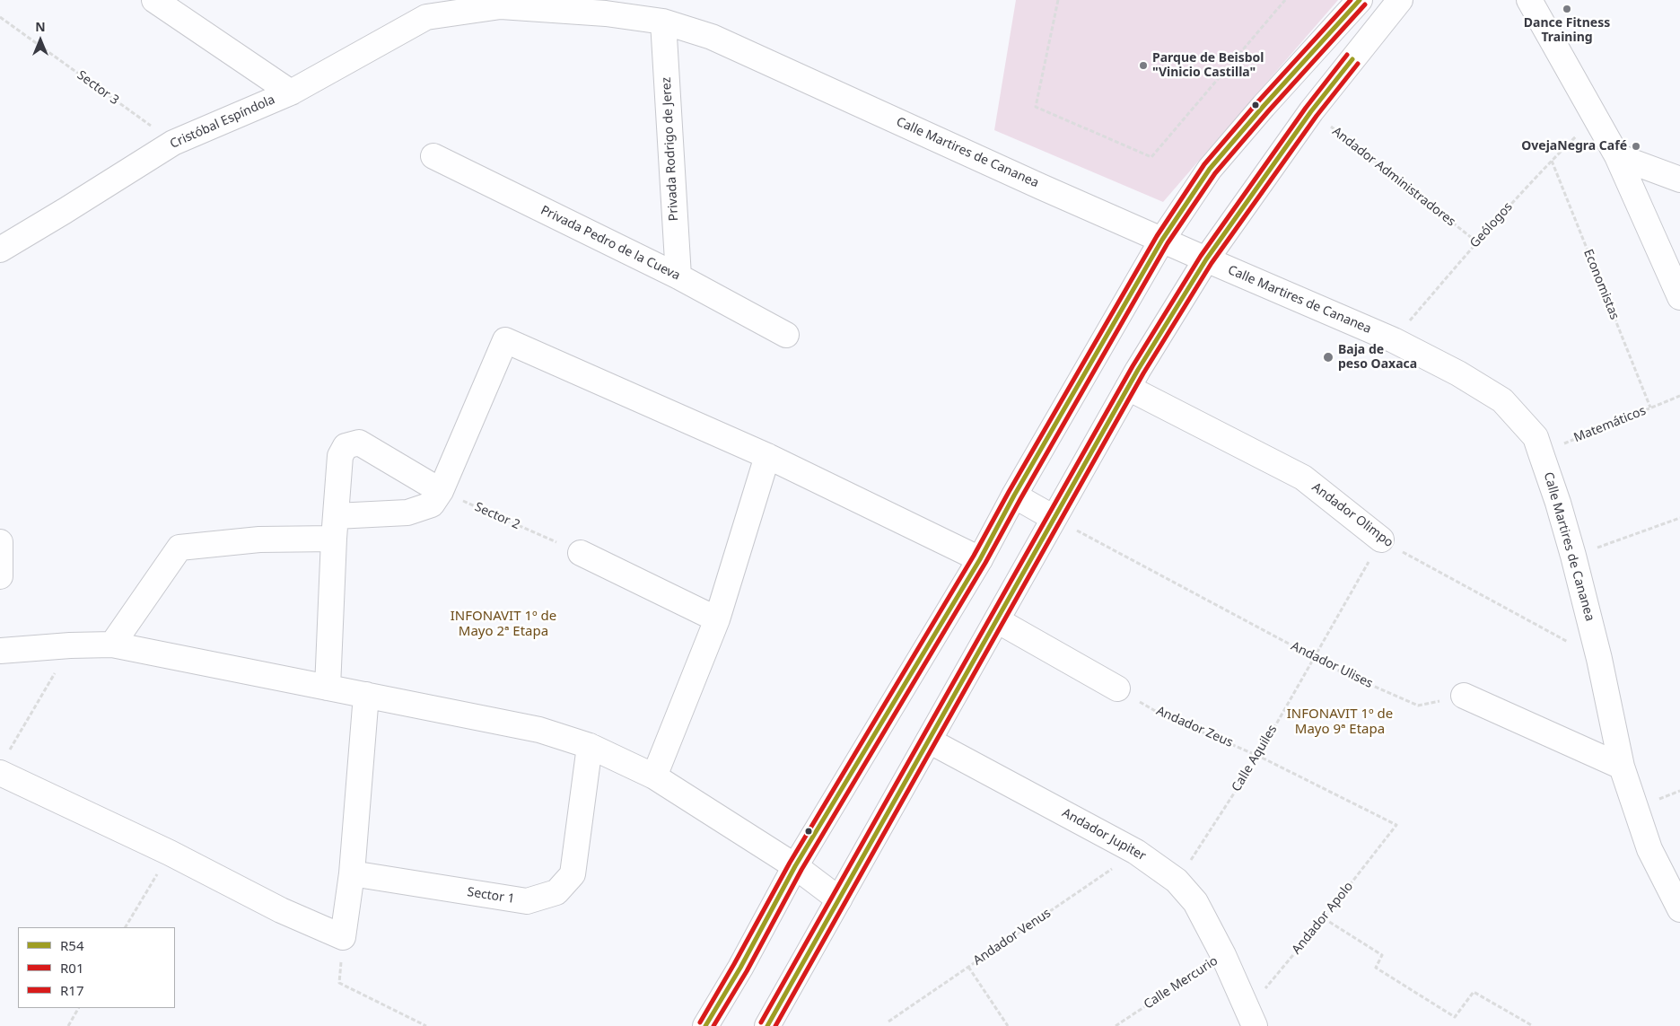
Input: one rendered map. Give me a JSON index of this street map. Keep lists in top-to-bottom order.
{
  "streets": {
    "street": [
      "Cristóbal Espíndola",
      "Privada Rodrigo de Jerez",
      "Calle Martires de Cananea",
      "Privada Pedro de la Cueva",
      "Andador Olimpo",
      "Andador Jupiter",
      "Sector 1"
    ],
    "path": [
      "Sector 3",
      "Andador Administradores",
      "Geólogos",
      "Economistas",
      "Matemáticos",
      "Sector 2",
      "Andador Ulises",
      "Andador Zeus",
      "Calle Aquiles",
      "Andador Apolo",
      "Andador Venus",
      "Calle Mercurio"
    ]
  },
  "crossings": [
    ["Sector 3", "Cristóbal Espíndola"],
    ["Cristóbal Espíndola", "Calle Martires de Cananea"],
    ["Privada Rodrigo de Jerez", "Calle Martires de Cananea"],
    ["Privada Rodrigo de Jerez", "Privada Pedro de la Cueva"],
    ["Calle Martires de Cananea", "Geólogos"],
    ["Calle Martires de Cananea", "Matemáticos"],
    ["Calle Martires de Cananea", "Andador Olimpo"],
    ["Andador Administradores", "Geólogos"],
    ["Geólogos", "Economistas"],
    ["Economistas", "Matemáticos"],
    ["Andador Olimpo", "Calle Aquiles"],
    ["Andador Ulises", "Calle Aquiles"],
    ["Andador Zeus", "Calle Aquiles"],
    ["Andador Zeus", "Andador Apolo"],
    ["Calle Aquiles", "Andador Jupiter"],
    ["Andador Jupiter", "Andador Apolo"],
    ["Andador Jupiter", "Andador Venus"],
    ["Andador Jupiter", "Calle Mercurio"]
  ],
  "districts": ["INFONAVIT 1º de Mayo 2ª Etapa", "INFONAVIT 1º de Mayo 9ª Etapa"],
  "places": [
    "Dance Fitness Training",
    "Parque de Beisbol \"Vinicio Castilla\"",
    "OvejaNegra Café",
    "Baja de peso Oaxaca"
  ],
  "lines": ["transit line R54", "transit line R17", "transit line R01"],
  "legend": ["R54", "R01", "R17"],
  "north": "top"
}
